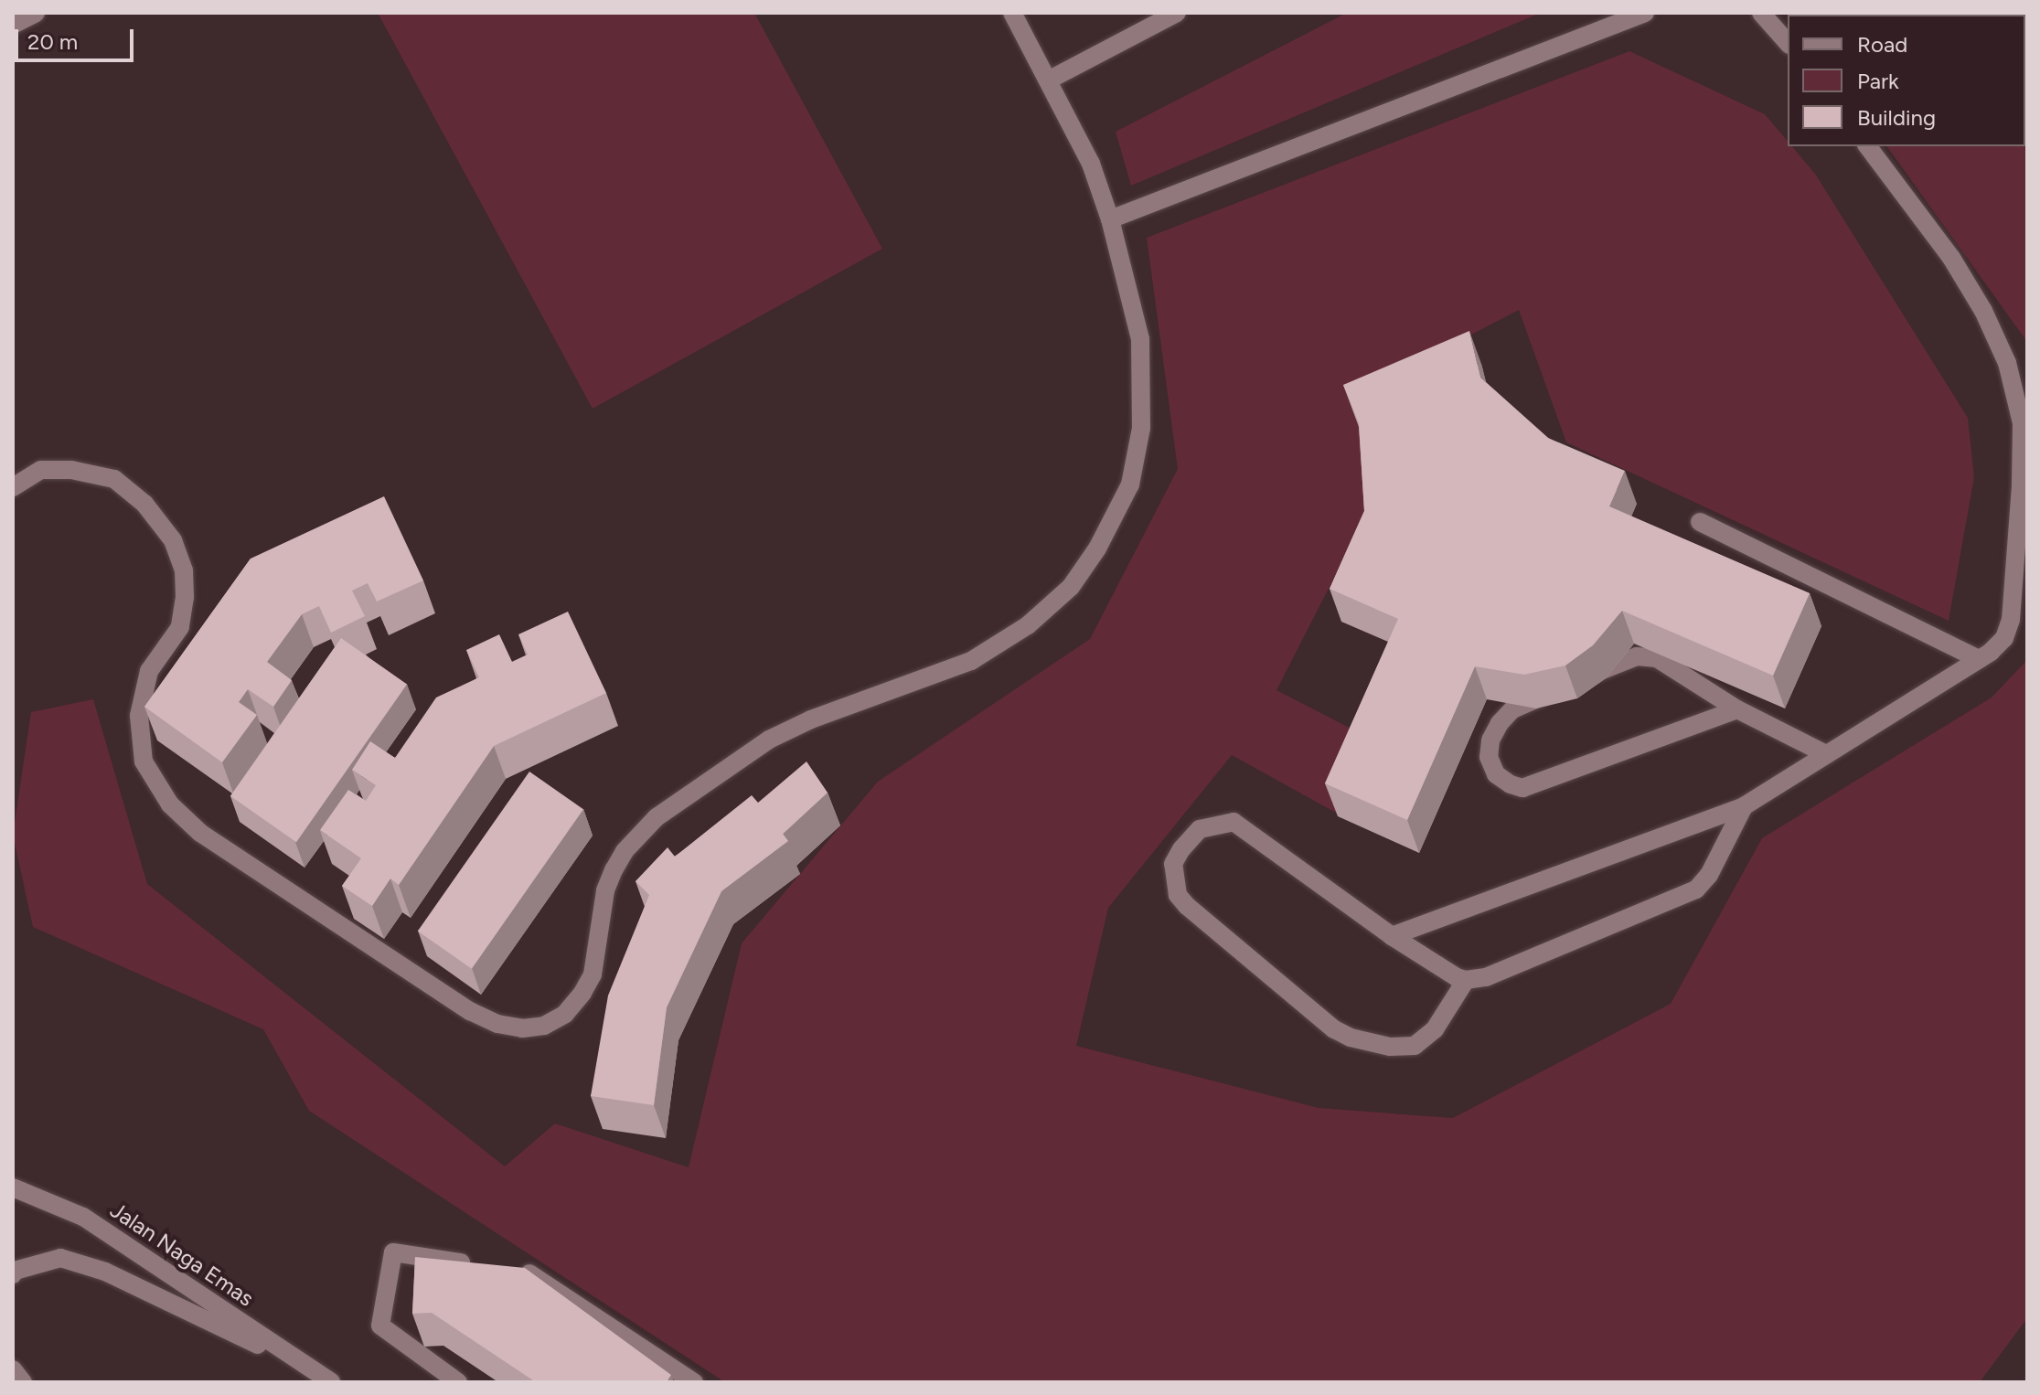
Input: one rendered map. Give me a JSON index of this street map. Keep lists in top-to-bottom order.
{
  "streets": {
    "street": ["Jalan Naga Emas"]
  },
  "legend": ["Road", "Park", "Building"],
  "scale_bar": "20 m"
}
